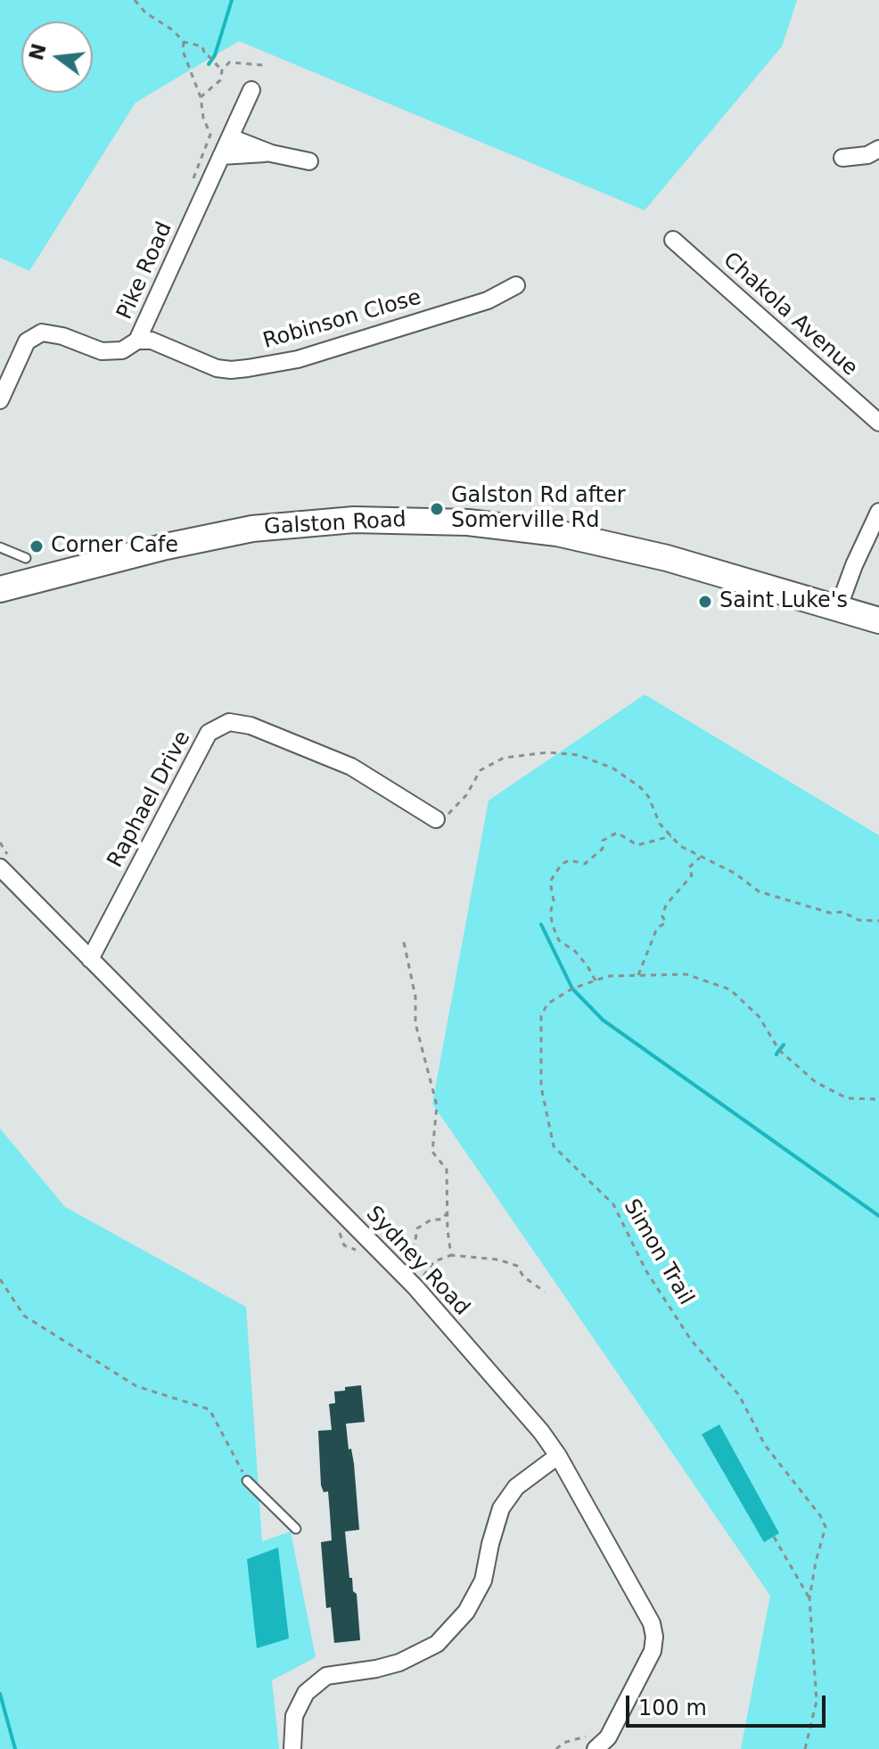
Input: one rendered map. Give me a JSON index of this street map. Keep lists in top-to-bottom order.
{
  "streets": {
    "main road": ["Galston Road"],
    "street": [
      "Pike Road",
      "Chakola Avenue",
      "Robinson Close",
      "Raphael Drive",
      "Sydney Road"
    ],
    "path": ["Simon Trail"]
  },
  "crossings": [
    ["Pike Road", "Robinson Close"],
    ["Raphael Drive", "Sydney Road"]
  ],
  "places": ["Galston Rd after Somerville Rd", "Corner Cafe", "Saint Luke's"],
  "scale_bar": "100 m",
  "north": "left"
}
